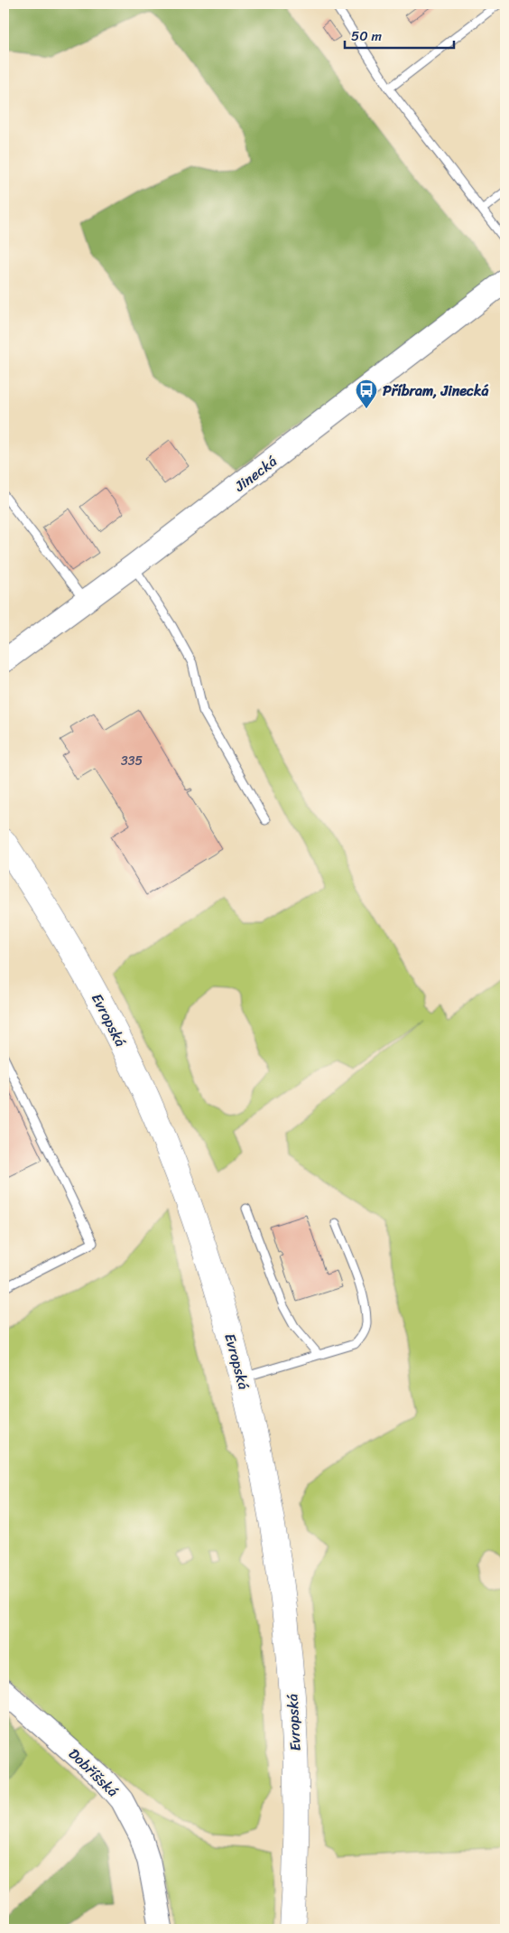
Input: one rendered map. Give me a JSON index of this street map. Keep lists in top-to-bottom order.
{
  "streets": {
    "main road": ["Jinecká", "Evropská", "Dobříšská"]
  },
  "places": {
    "bus stop": ["Příbram, Jinecká"]
  },
  "house_numbers": ["335"],
  "scale_bar": "50 m"
}
